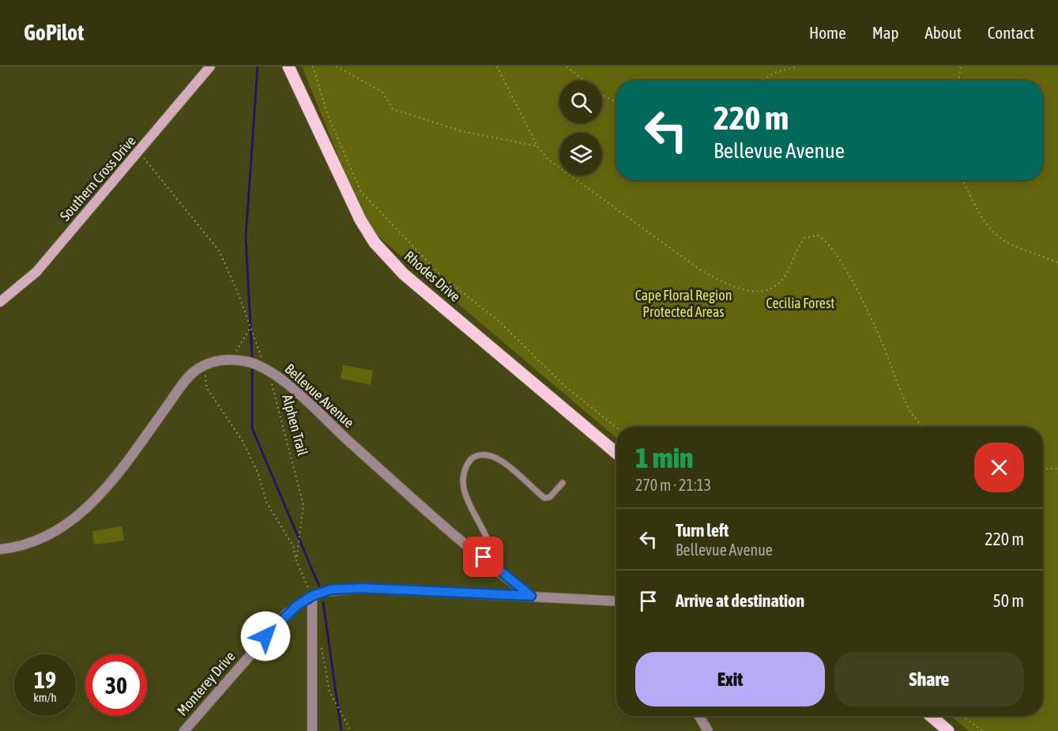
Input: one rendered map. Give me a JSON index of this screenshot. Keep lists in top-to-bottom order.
{
  "streets": {
    "main road": ["Rhodes Drive"],
    "street": ["Southern Cross Drive", "Bellevue Avenue", "Monterey Drive"],
    "path": ["Alphen Trail"]
  },
  "crossings": [
    ["Southern Cross Drive", "Alphen Trail"],
    ["Bellevue Avenue", "Alphen Trail"],
    ["Bellevue Avenue", "Monterey Drive"]
  ],
  "parks": ["Cape Floral Region Protected Areas", "Cecilia Forest"],
  "page": {
    "header": "GoPilot",
    "nav": [
      "Home",
      "Map",
      "About",
      "Contact"
    ],
    "turn": ["220 m", "Bellevue Avenue"],
    "heading": ["1 min", "270 m · 21:13"],
    "list": [
      {
        "name": "Turn left",
        "note": "Bellevue Avenue",
        "value": "220 m"
      },
      {
        "name": "Arrive at destination",
        "value": "50 m"
      }
    ],
    "buttons": ["Exit", "Share"],
    "speed": "19 km/h",
    "limit": "30"
  }
}
